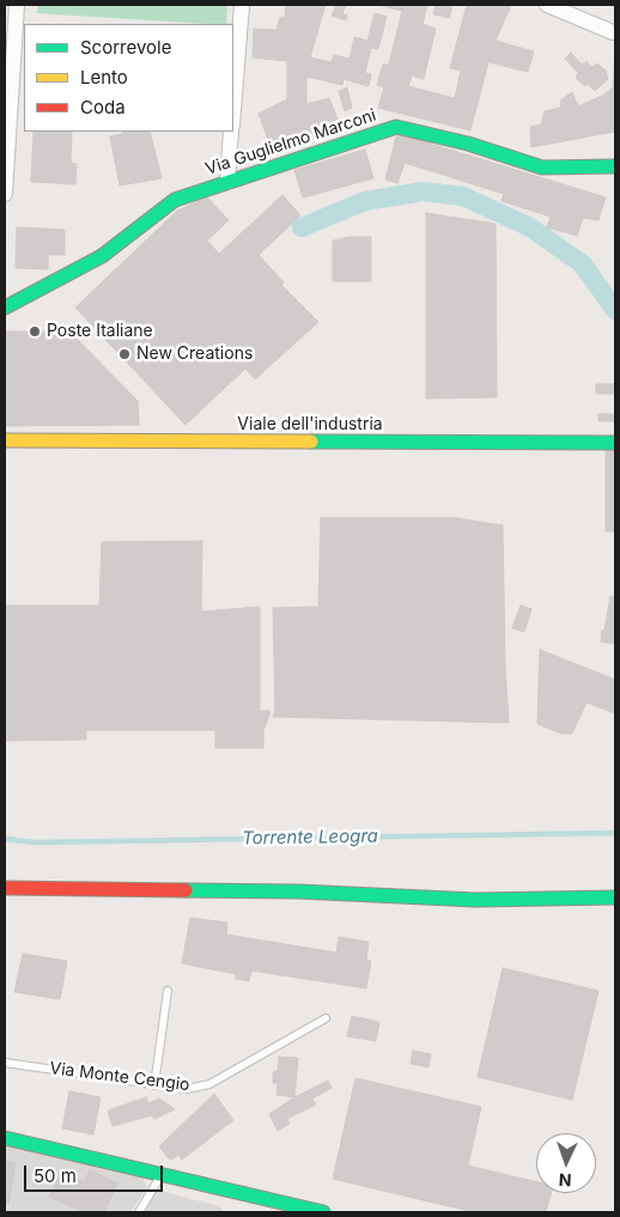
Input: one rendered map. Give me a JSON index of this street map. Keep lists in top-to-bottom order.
{
  "streets": {
    "street": ["Via Guglielmo Marconi", "Viale dell'industria"],
    "lane": ["Via Monte Cengio"]
  },
  "water": ["Torrente Leogra"],
  "places": ["Poste Italiane", "New Creations"],
  "legend": ["Scorrevole", "Lento", "Coda"],
  "scale_bar": "50 m",
  "north": "bottom"
}
